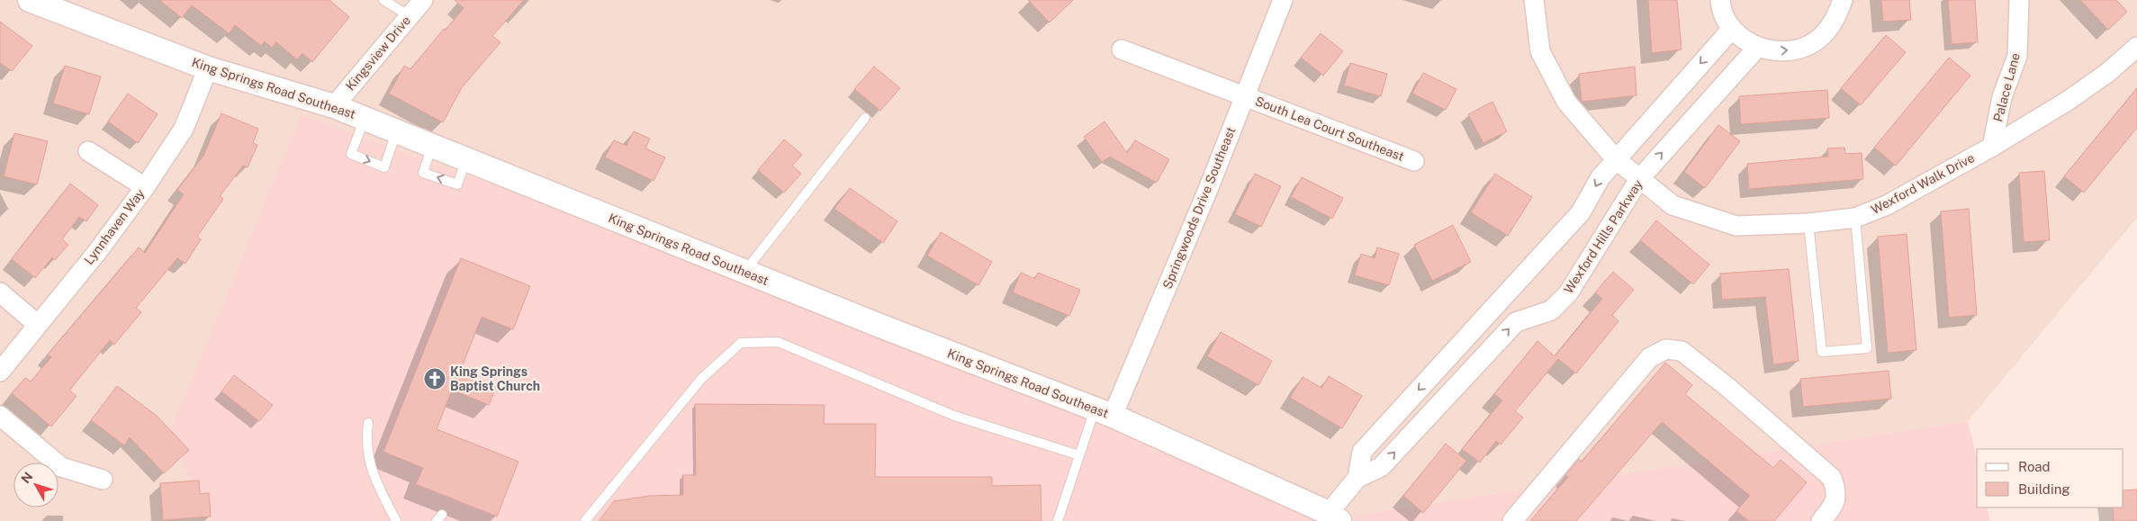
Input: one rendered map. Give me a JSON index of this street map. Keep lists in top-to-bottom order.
{
  "streets": {
    "street": [
      "Kingsview Drive",
      "Palace Lane",
      "King Springs Road Southeast",
      "South Lea Court Southeast",
      "Wexford Walk Drive",
      "Springwoods Drive Southeast",
      "Lynnhaven Way",
      "Wexford Hills Parkway"
    ]
  },
  "crossings": [
    ["Kingsview Drive", "King Springs Road Southeast"],
    ["Palace Lane", "Wexford Walk Drive"],
    ["King Springs Road Southeast", "Springwoods Drive Southeast"],
    ["King Springs Road Southeast", "Lynnhaven Way"],
    ["King Springs Road Southeast", "Wexford Hills Parkway"],
    ["South Lea Court Southeast", "Springwoods Drive Southeast"],
    ["Wexford Walk Drive", "Wexford Hills Parkway"]
  ],
  "places": {
    "church": ["King Springs Baptist Church"]
  },
  "legend": ["Road", "Building"],
  "north": "top left"
}
